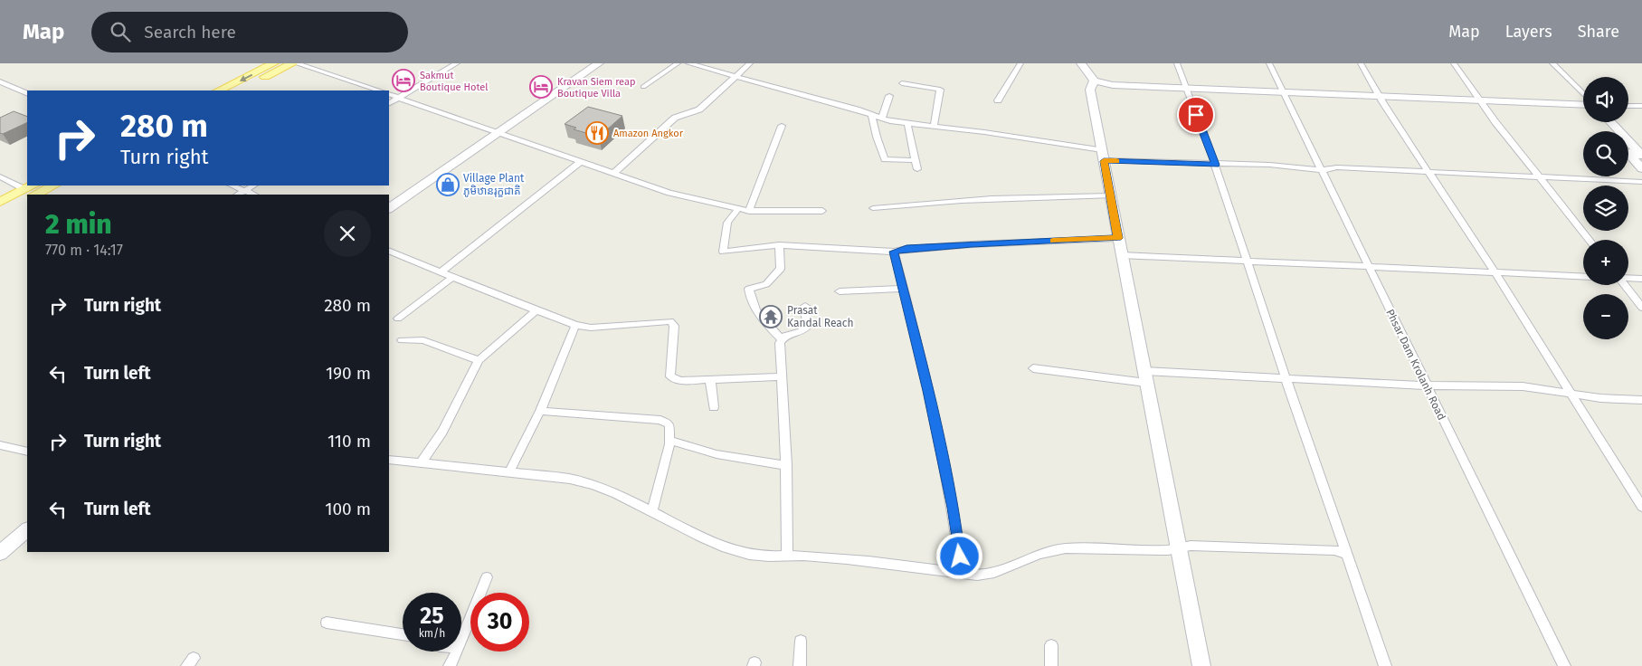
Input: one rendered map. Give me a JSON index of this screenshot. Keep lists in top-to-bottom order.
{
  "streets": {
    "street": ["Phsar Dam Krolanh Road"]
  },
  "places": {
    "hotel": ["Sakmut Boutique Hotel", "Kravan Siem reap Boutique Villa"],
    "restaurant": ["Amazon Angkor"],
    "shop": ["Village Plant ភូមិឋានរុក្ខជាតិ"],
    "temple": ["Prasat Kandal Reach"]
  },
  "page": {
    "header": "Map",
    "search": "Search here",
    "nav": ["Map", "Layers", "Share"],
    "map_buttons": ["+", "−"],
    "turn": ["280 m", "Turn right"],
    "heading": ["2 min", "770 m · 14:17"],
    "list": [
      {
        "name": "Turn right",
        "value": "280 m"
      },
      {
        "name": "Turn left",
        "value": "190 m"
      },
      {
        "name": "Turn right",
        "value": "110 m"
      },
      {
        "name": "Turn left",
        "value": "100 m"
      }
    ],
    "speed": "25 km/h",
    "limit": "30"
  }
}
